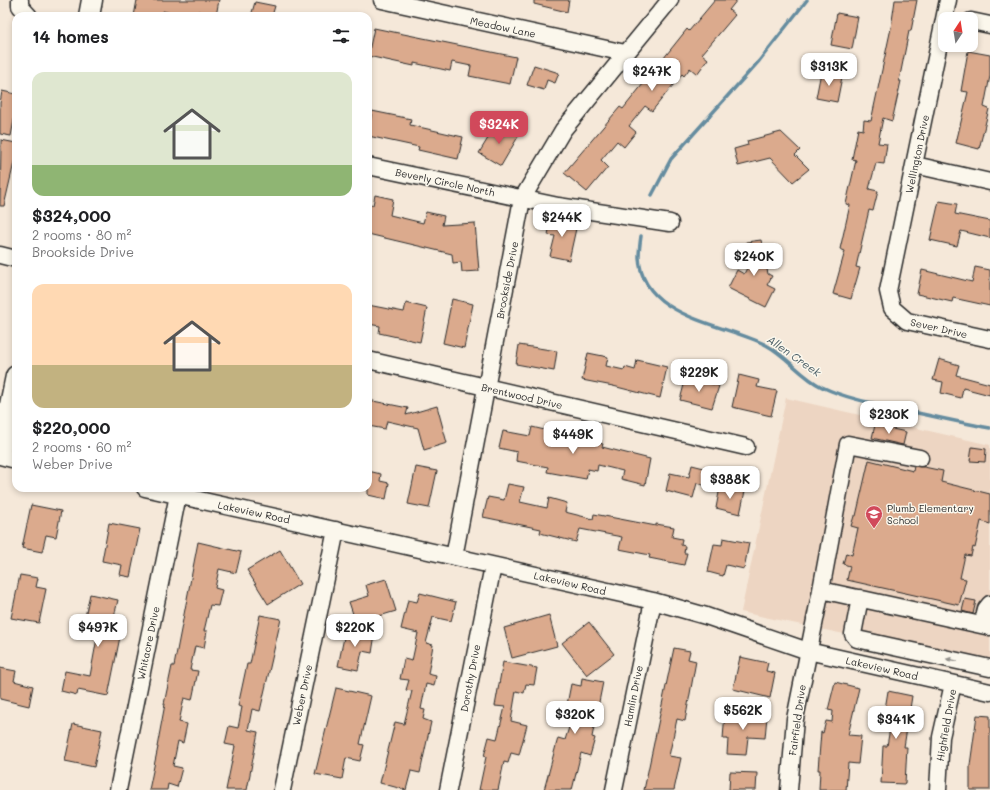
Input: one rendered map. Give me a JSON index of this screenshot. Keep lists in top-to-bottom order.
{
  "streets": {
    "street": [
      "Meadow Lane",
      "Wellington Drive",
      "Beverly Circle North",
      "Brookside Drive",
      "Sever Drive",
      "Brentwood Drive",
      "Lakeview Road",
      "Whitacre Drive",
      "Dorothy Drive",
      "Weber Drive",
      "Hamlin Drive",
      "Fairfield Drive",
      "Highfield Drive"
    ]
  },
  "crossings": [
    ["Meadow Lane", "Brookside Drive"],
    ["Wellington Drive", "Sever Drive"],
    ["Beverly Circle North", "Brookside Drive"],
    ["Brookside Drive", "Brentwood Drive"],
    ["Brookside Drive", "Lakeview Road"],
    ["Lakeview Road", "Whitacre Drive"],
    ["Lakeview Road", "Dorothy Drive"],
    ["Lakeview Road", "Weber Drive"],
    ["Lakeview Road", "Hamlin Drive"],
    ["Lakeview Road", "Fairfield Drive"],
    ["Lakeview Road", "Highfield Drive"]
  ],
  "water": ["Allen Creek"],
  "places": {
    "school or university": ["Plumb Elementary School"]
  },
  "north": "top",
  "page": {
    "heading": "14 homes",
    "price": [
      "$313K",
      "$247K",
      "$324K",
      "$244K",
      "$240K",
      "$229K",
      "$230K",
      "$449K",
      "$388K",
      "$497K",
      "$220K",
      "$562K",
      "$320K",
      "$341K"
    ],
    "list": [
      {
        "name": "$324,000",
        "note": "2 rooms · 80 m² · Brookside Drive"
      },
      {
        "name": "$220,000",
        "note": "2 rooms · 60 m² · Weber Drive"
      }
    ]
  }
}
